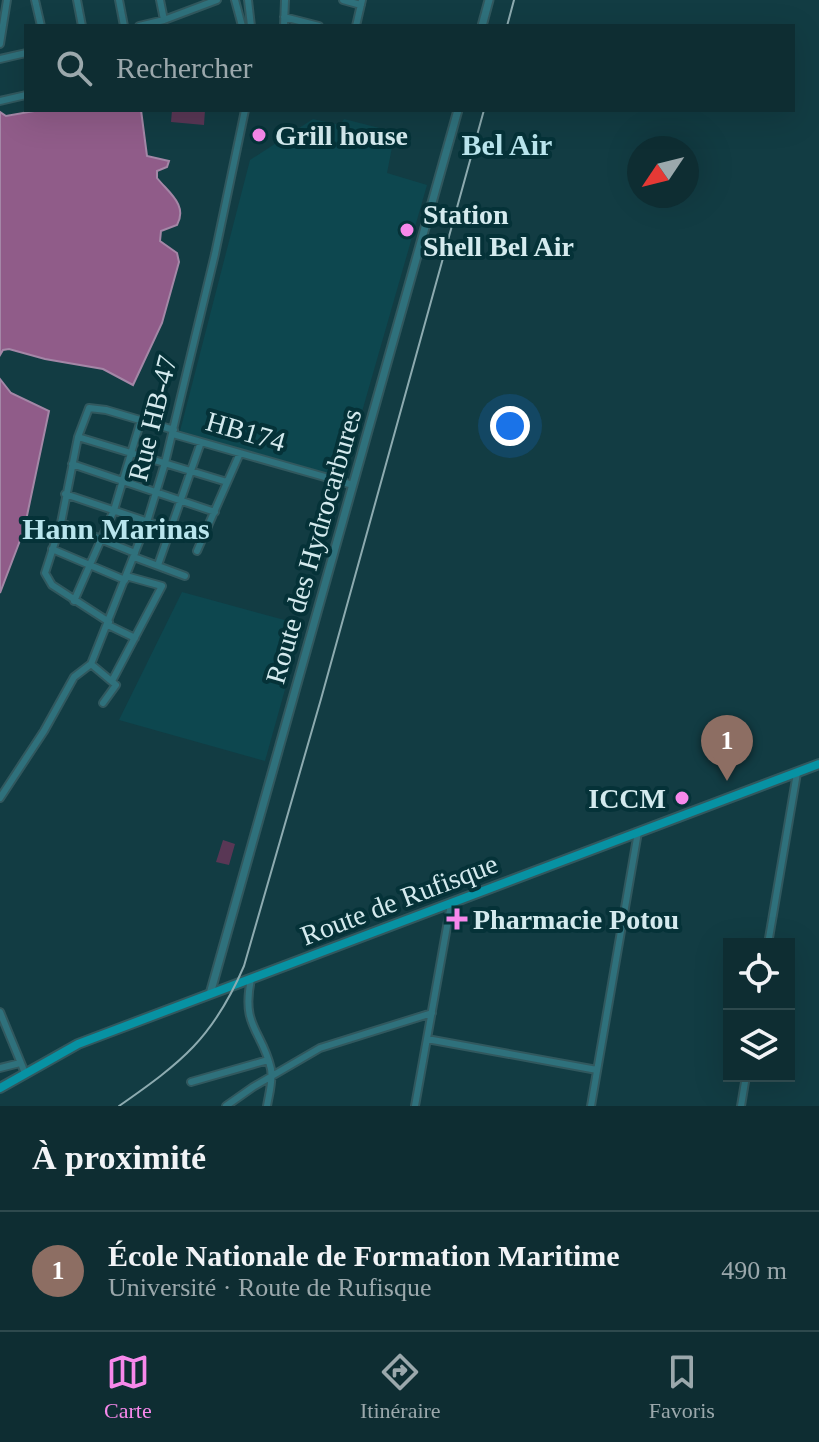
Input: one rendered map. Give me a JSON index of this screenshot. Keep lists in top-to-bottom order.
{
  "streets": {
    "main road": ["Route de Rufisque"],
    "street": ["Rue HB-47", "HB174", "Route des Hydrocarbures"]
  },
  "crossings": [
    ["Rue HB-47", "HB174"],
    ["HB174", "Route des Hydrocarbures"],
    ["Route des Hydrocarbures", "Route de Rufisque"]
  ],
  "districts": ["Bel Air", "Hann Marinas"],
  "places": {
    "other": ["Grill house", "Station Shell Bel Air", "ICCM"],
    "health": ["Pharmacie Potou"]
  },
  "north": "bottom left",
  "page": {
    "search": "Rechercher",
    "pins": "1",
    "heading": "À proximité",
    "list": [
      {
        "mark": "1",
        "name": "École Nationale de Formation Maritime",
        "note": "Université · Route de Rufisque",
        "value": "490 m"
      }
    ],
    "nav": ["Carte", "Itinéraire", "Favoris"]
  }
}
